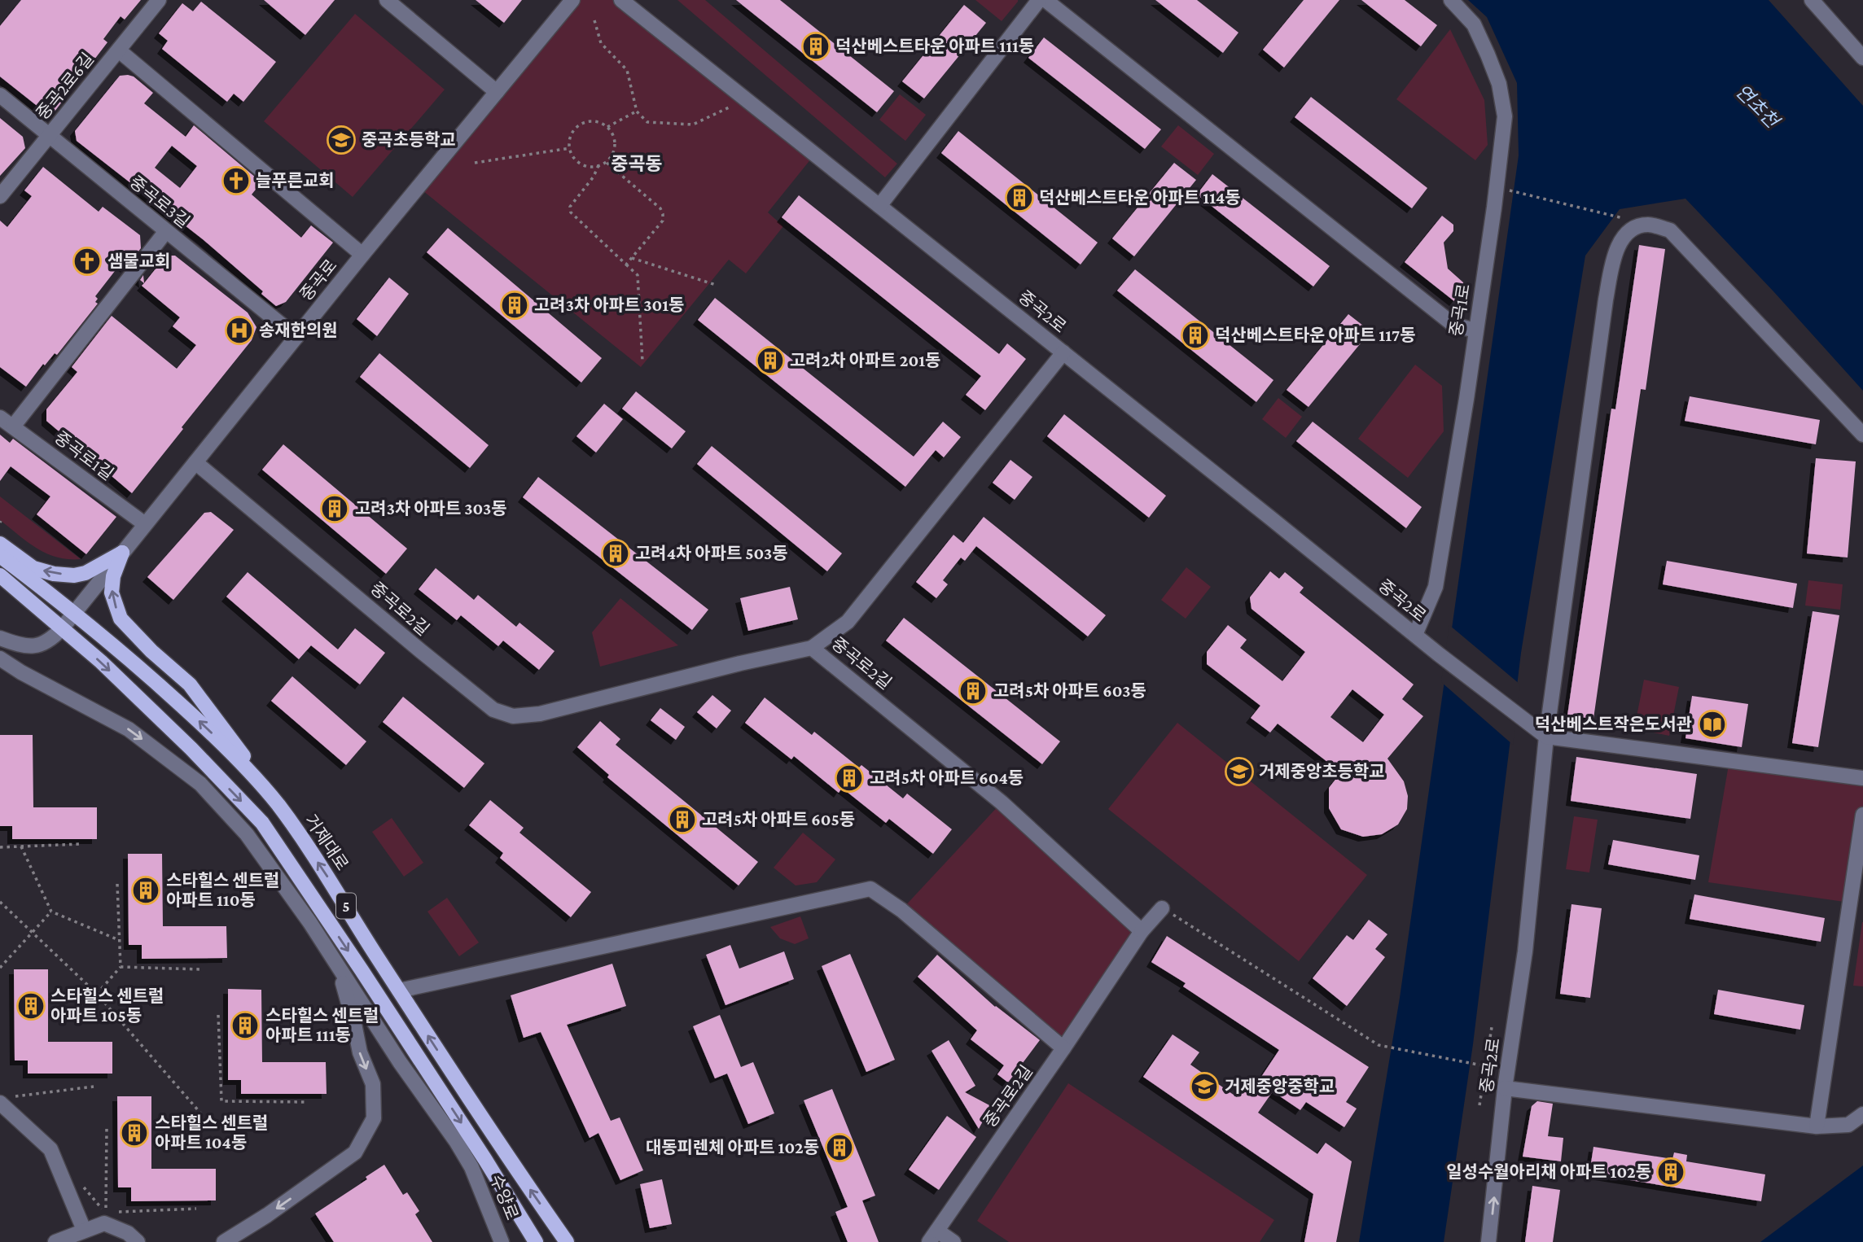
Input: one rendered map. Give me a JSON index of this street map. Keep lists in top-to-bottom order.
{
  "streets": {
    "main road": ["거제대로", "5"],
    "street": [
      "중곡2로6길",
      "중곡로3길",
      "중곡로",
      "중곡1로",
      "중곡2로",
      "중곡로1길",
      "중곡로2길",
      "수양로"
    ]
  },
  "crossings": [
    ["중곡2로6길", "중곡로3길"],
    ["중곡로3길", "중곡로"],
    ["중곡로", "중곡로1길"],
    ["중곡로", "중곡로2길"],
    ["중곡로", "거제대로"],
    ["중곡로", "5"],
    ["중곡1로", "중곡2로"]
  ],
  "districts": ["중곡동"],
  "water": ["연초천"],
  "places": {
    "building": [
      "덕산베스트타운 아파트 111동",
      "덕산베스트타운 아파트 114동",
      "고려3차 아파트 301동",
      "덕산베스트타운 아파트 117동",
      "고려2차 아파트 201동",
      "고려3차 아파트 303동",
      "고려4차 아파트 503동",
      "고려5차 아파트 603동",
      "고려5차 아파트 604동",
      "고려5차 아파트 605동",
      "스타힐스 센트럴 아파트 110동",
      "스타힐스 센트럴 아파트 105동",
      "스타힐스 센트럴 아파트 111동",
      "스타힐스 센트럴 아파트 104동",
      "대동피렌체 아파트 102동",
      "일성수월아리채 아파트 102동"
    ],
    "school or university": ["중곡초등학교", "거제중앙초등학교", "거제중앙중학교"],
    "church": ["늘푸른교회", "샘물교회"],
    "hospital": ["송재한의원"],
    "library": ["덕산베스트작은도서관"]
  }
}
